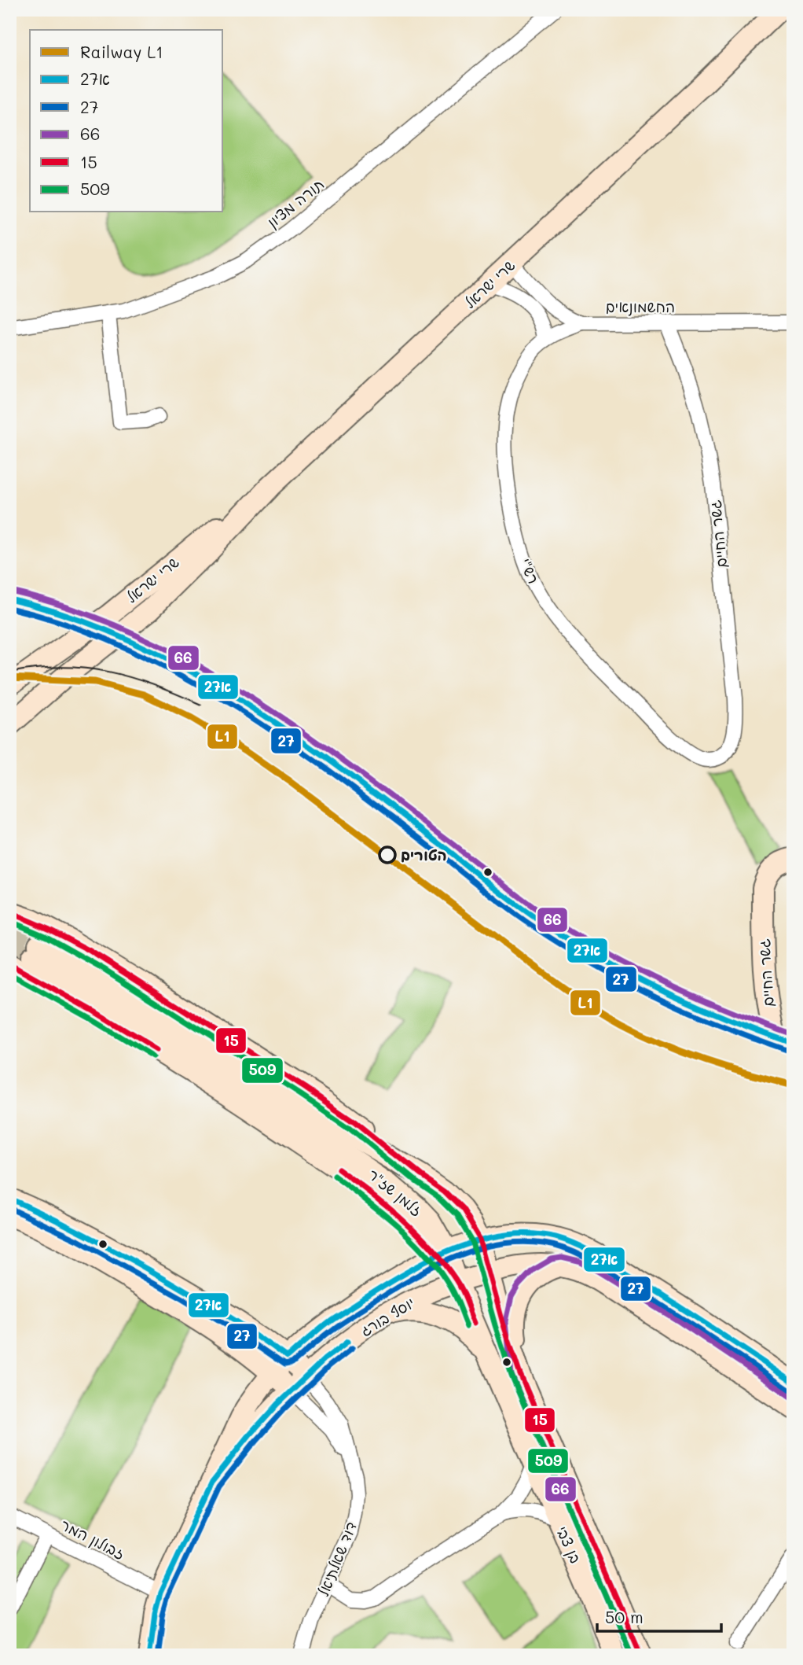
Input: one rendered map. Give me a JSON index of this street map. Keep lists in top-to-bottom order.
{
  "streets": {
    "street": [
      "תורה מציון",
      "שרי ישראל",
      "החשמונאים",
      "גשר החיים",
      "רש\"י",
      "זלמן שז\"ר",
      "יוסף בורג",
      "זבולון המר",
      "בן צבי",
      "דוד שאלתיאל"
    ]
  },
  "crossings": [
    ["שרי ישראל", "החשמונאים"],
    ["החשמונאים", "גשר החיים"],
    ["החשמונאים", "רש\"י"],
    ["גשר החיים", "רש\"י"],
    ["זלמן שז\"ר", "יוסף בורג"],
    ["זלמן שז\"ר", "בן צבי"],
    ["יוסף בורג", "זבולון המר"],
    ["יוסף בורג", "בן צבי"],
    ["יוסף בורג", "דוד שאלתיאל"]
  ],
  "places": ["הטורים"],
  "lines": [
    "transit line 66",
    "transit line 27א",
    "transit line 27",
    "rail line L1",
    "transit line 15",
    "transit line 509"
  ],
  "legend": [
    "Railway L1",
    "27א",
    "27",
    "66",
    "15",
    "509"
  ],
  "scale_bar": "50 m"
}
